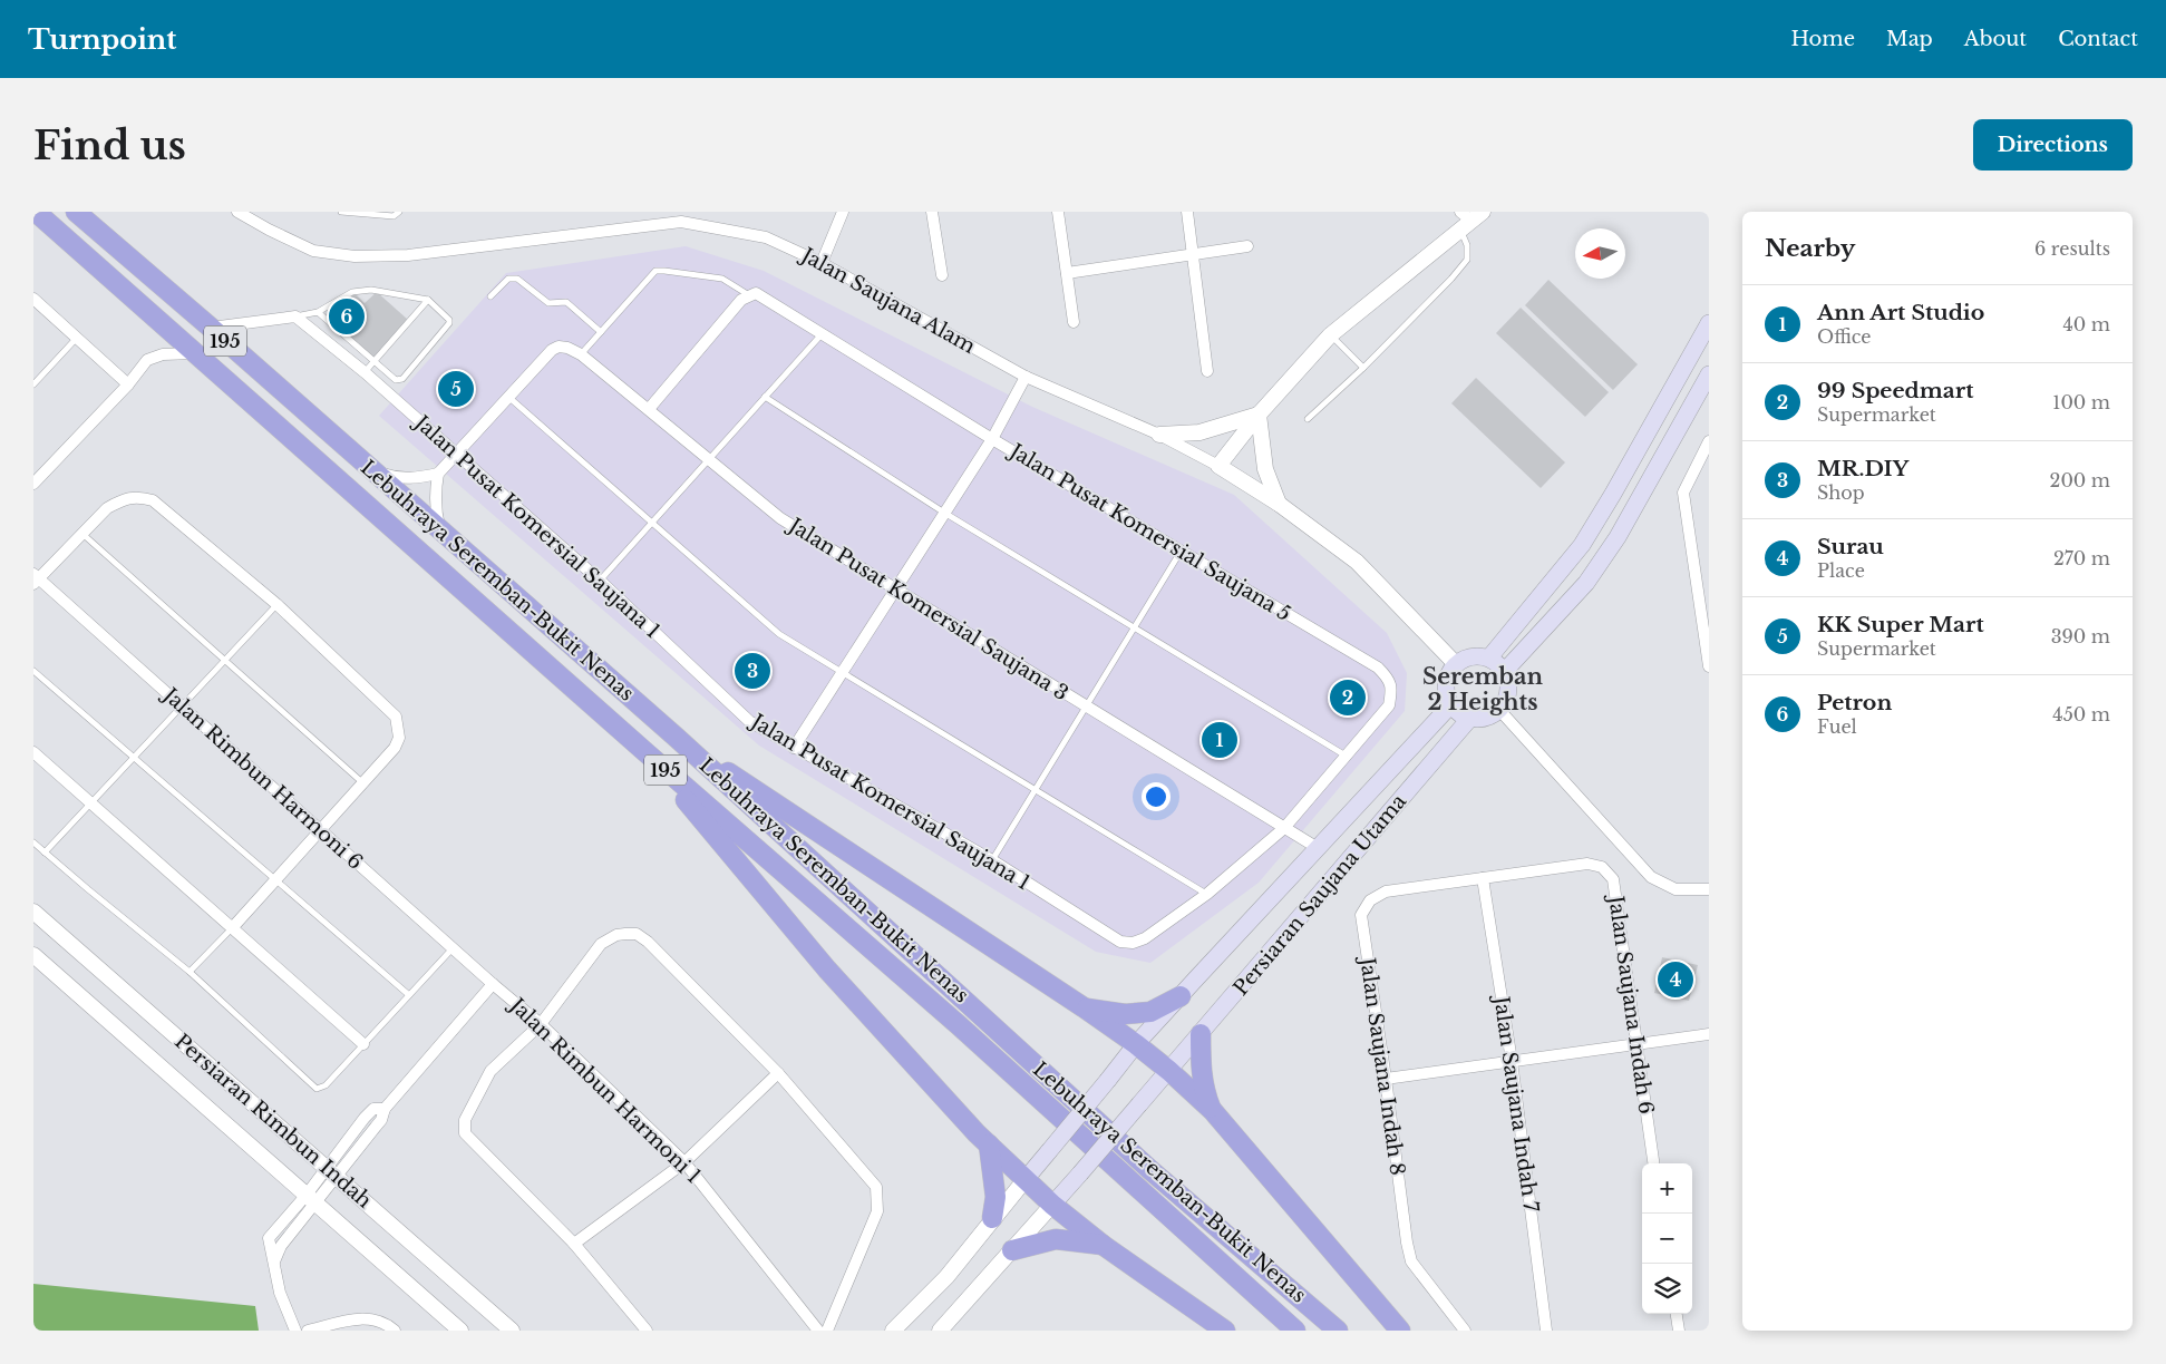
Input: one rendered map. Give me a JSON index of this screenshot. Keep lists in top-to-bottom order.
{
  "streets": {
    "highway": ["195", "Lebuhraya Seremban-Bukit Nenas"],
    "main road": ["Persiaran Saujana Utama"],
    "street": [
      "Jalan Saujana Alam",
      "Jalan Pusat Komersial Saujana 1",
      "Jalan Pusat Komersial Saujana 5",
      "Jalan Pusat Komersial Saujana 3",
      "Jalan Rimbun Harmoni 6",
      "Jalan Saujana Indah 6",
      "Jalan Saujana Indah 8",
      "Jalan Rimbun Harmoni 1",
      "Jalan Saujana Indah 7",
      "Persiaran Rimbun Indah"
    ]
  },
  "crossings": [
    ["Jalan Saujana Alam", "Persiaran Saujana Utama"],
    ["Jalan Pusat Komersial Saujana 1", "Jalan Pusat Komersial Saujana 5"],
    ["Jalan Pusat Komersial Saujana 1", "Jalan Pusat Komersial Saujana 3"],
    ["Jalan Pusat Komersial Saujana 5", "Jalan Pusat Komersial Saujana 3"],
    ["Jalan Pusat Komersial Saujana 3", "Persiaran Saujana Utama"],
    ["Jalan Rimbun Harmoni 6", "Jalan Rimbun Harmoni 1"],
    ["Jalan Saujana Indah 6", "Jalan Saujana Indah 8"],
    ["Jalan Saujana Indah 6", "Jalan Saujana Indah 7"],
    ["Jalan Saujana Indah 8", "Jalan Saujana Indah 7"]
  ],
  "districts": ["Seremban 2 Heights"],
  "north": "left",
  "page": {
    "header": "Turnpoint",
    "nav": [
      "Home",
      "Map",
      "About",
      "Contact"
    ],
    "buttons": "Directions",
    "title": "Find us",
    "heading": ["Nearby", "6 results"],
    "list": [
      {
        "mark": "1",
        "name": "Ann Art Studio",
        "note": "Office",
        "value": "40 m"
      },
      {
        "mark": "2",
        "name": "99 Speedmart",
        "note": "Supermarket",
        "value": "100 m"
      },
      {
        "mark": "3",
        "name": "MR.DIY",
        "note": "Shop",
        "value": "200 m"
      },
      {
        "mark": "4",
        "name": "Surau",
        "note": "Place",
        "value": "270 m"
      },
      {
        "mark": "5",
        "name": "KK Super Mart",
        "note": "Supermarket",
        "value": "390 m"
      },
      {
        "mark": "6",
        "name": "Petron",
        "note": "Fuel",
        "value": "450 m"
      }
    ],
    "pins": [
      "6",
      "5",
      "3",
      "2",
      "1",
      "4"
    ],
    "map_buttons": ["+", "−"]
  }
}
